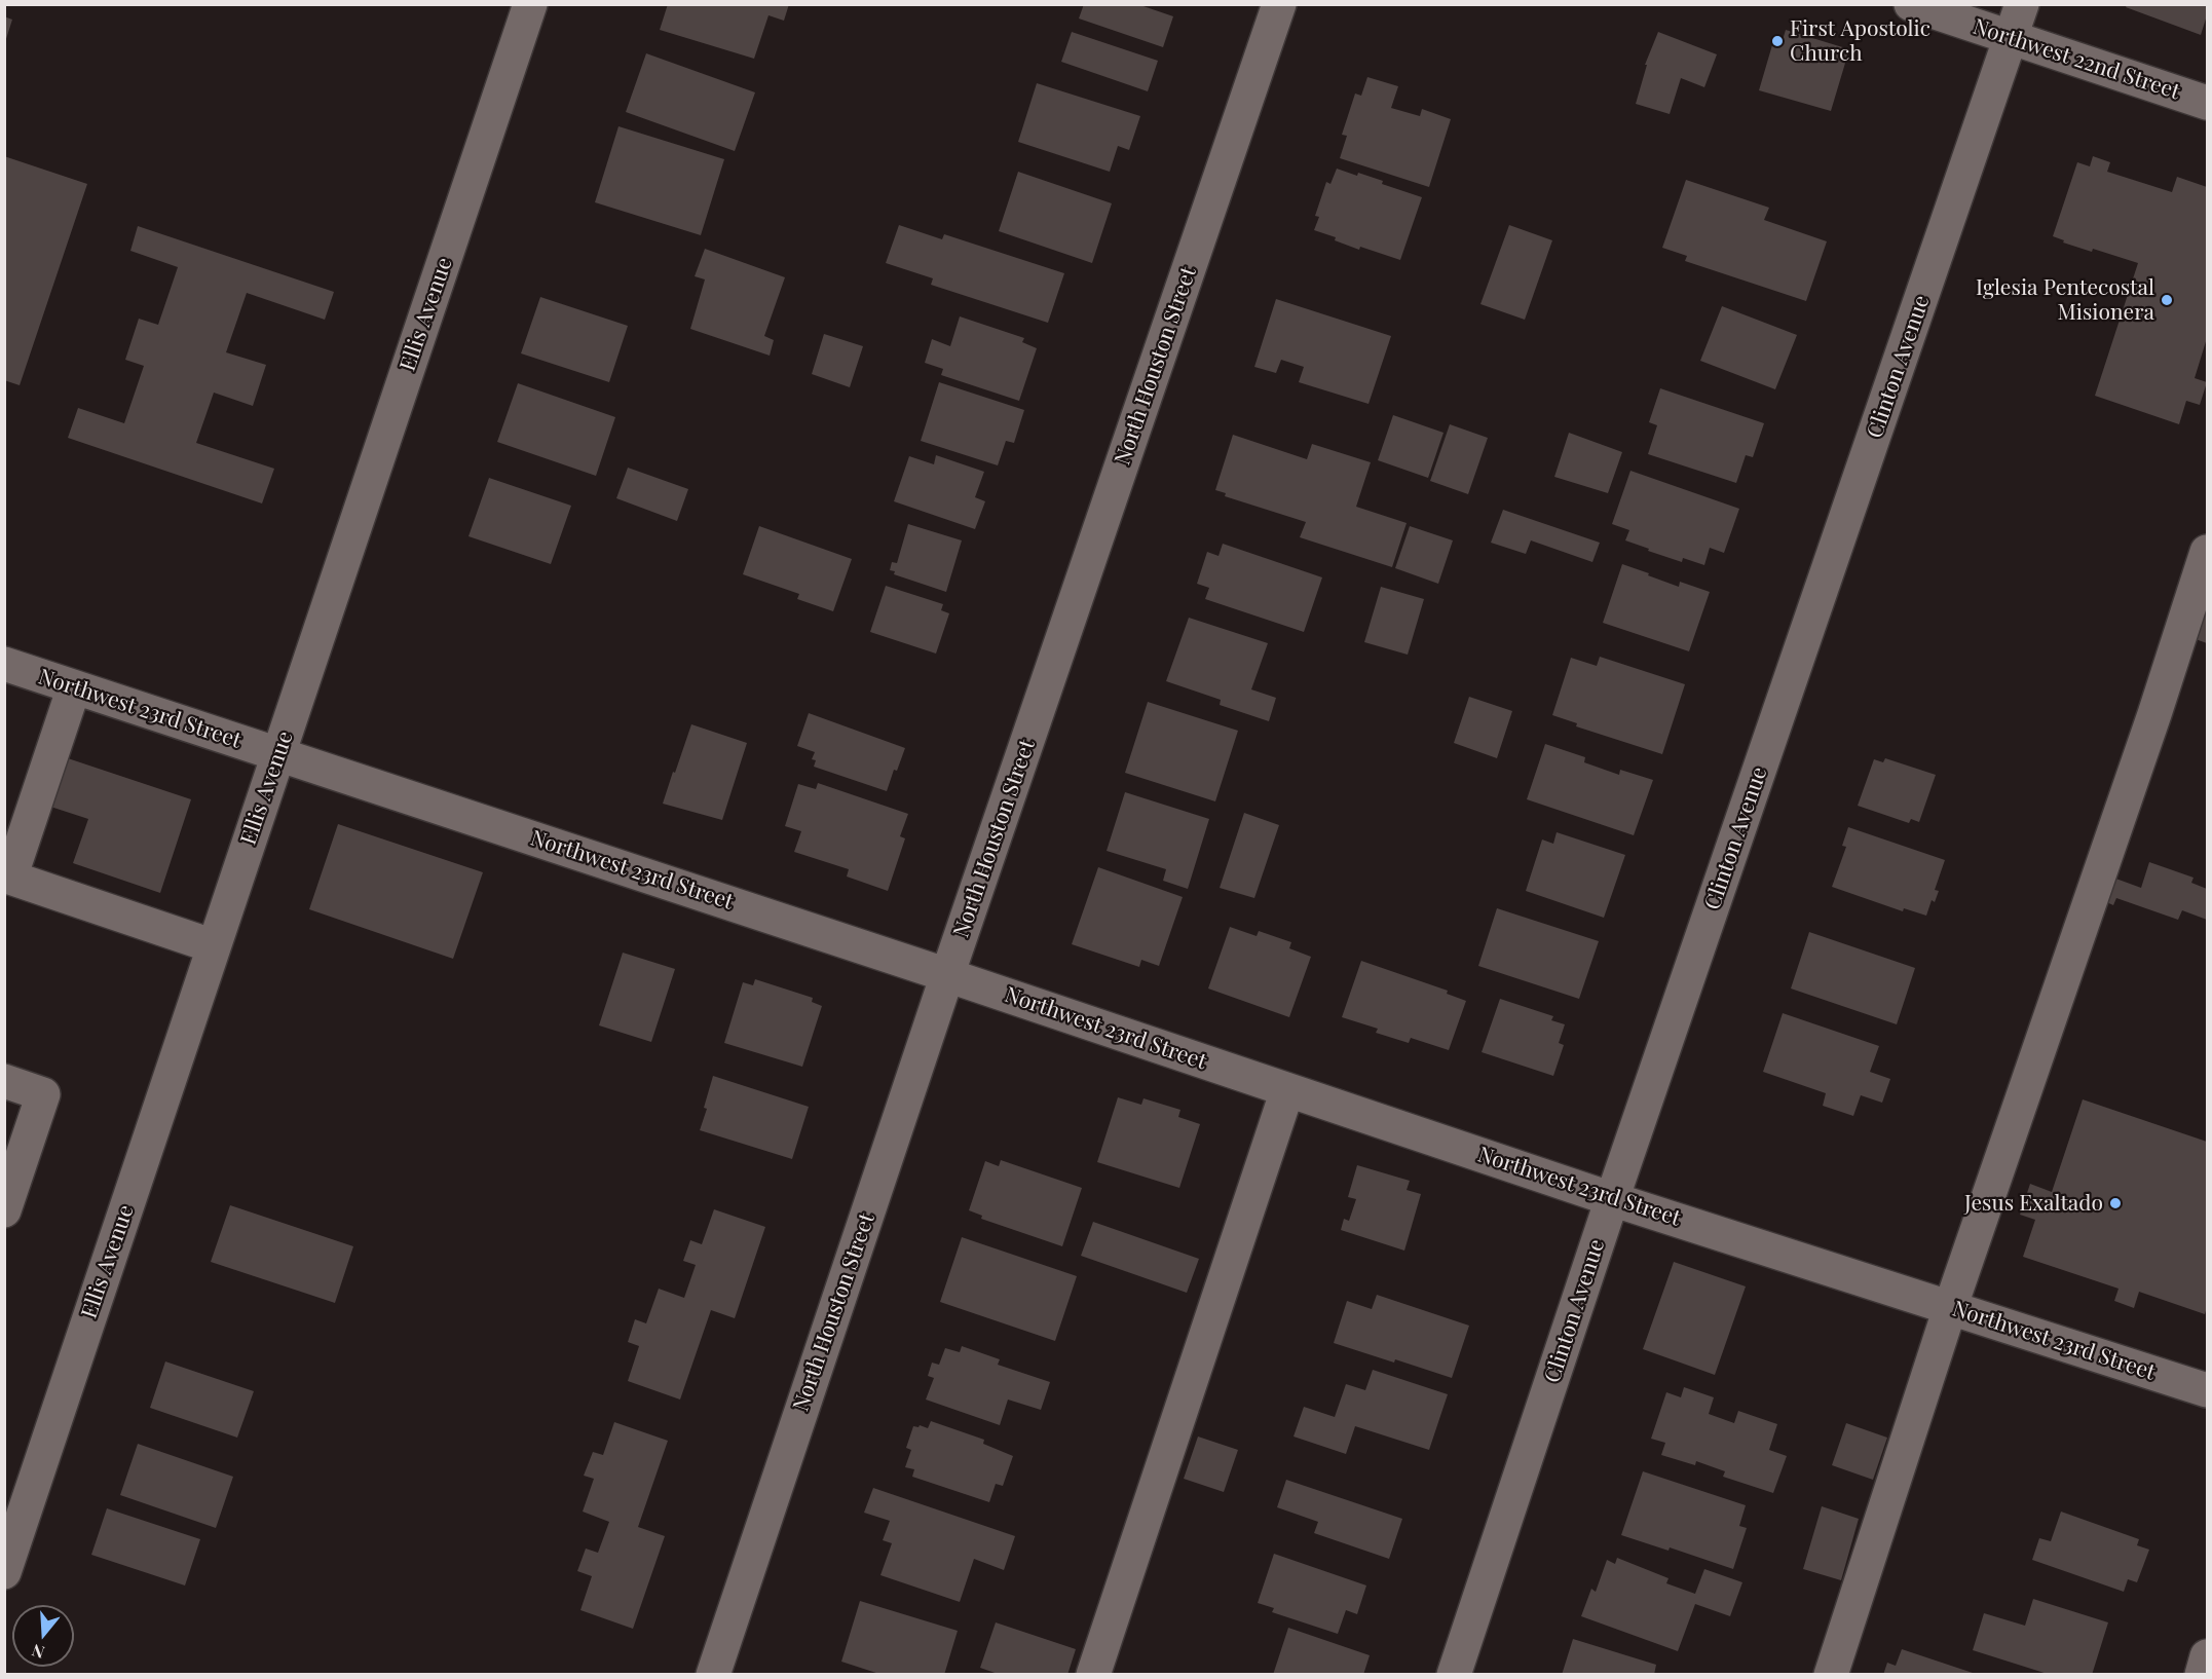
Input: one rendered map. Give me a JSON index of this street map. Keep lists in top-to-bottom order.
{
  "streets": {
    "street": [
      "Northwest 22nd Street",
      "Ellis Avenue",
      "North Houston Street",
      "Clinton Avenue",
      "Northwest 23rd Street"
    ]
  },
  "crossings": [
    ["Northwest 22nd Street", "Clinton Avenue"],
    ["Ellis Avenue", "Northwest 23rd Street"],
    ["North Houston Street", "Northwest 23rd Street"],
    ["Clinton Avenue", "Northwest 23rd Street"]
  ],
  "places": ["First Apostolic Church", "Iglesia Pentecostal Misionera", "Jesus Exaltado"],
  "north": "bottom"
}
